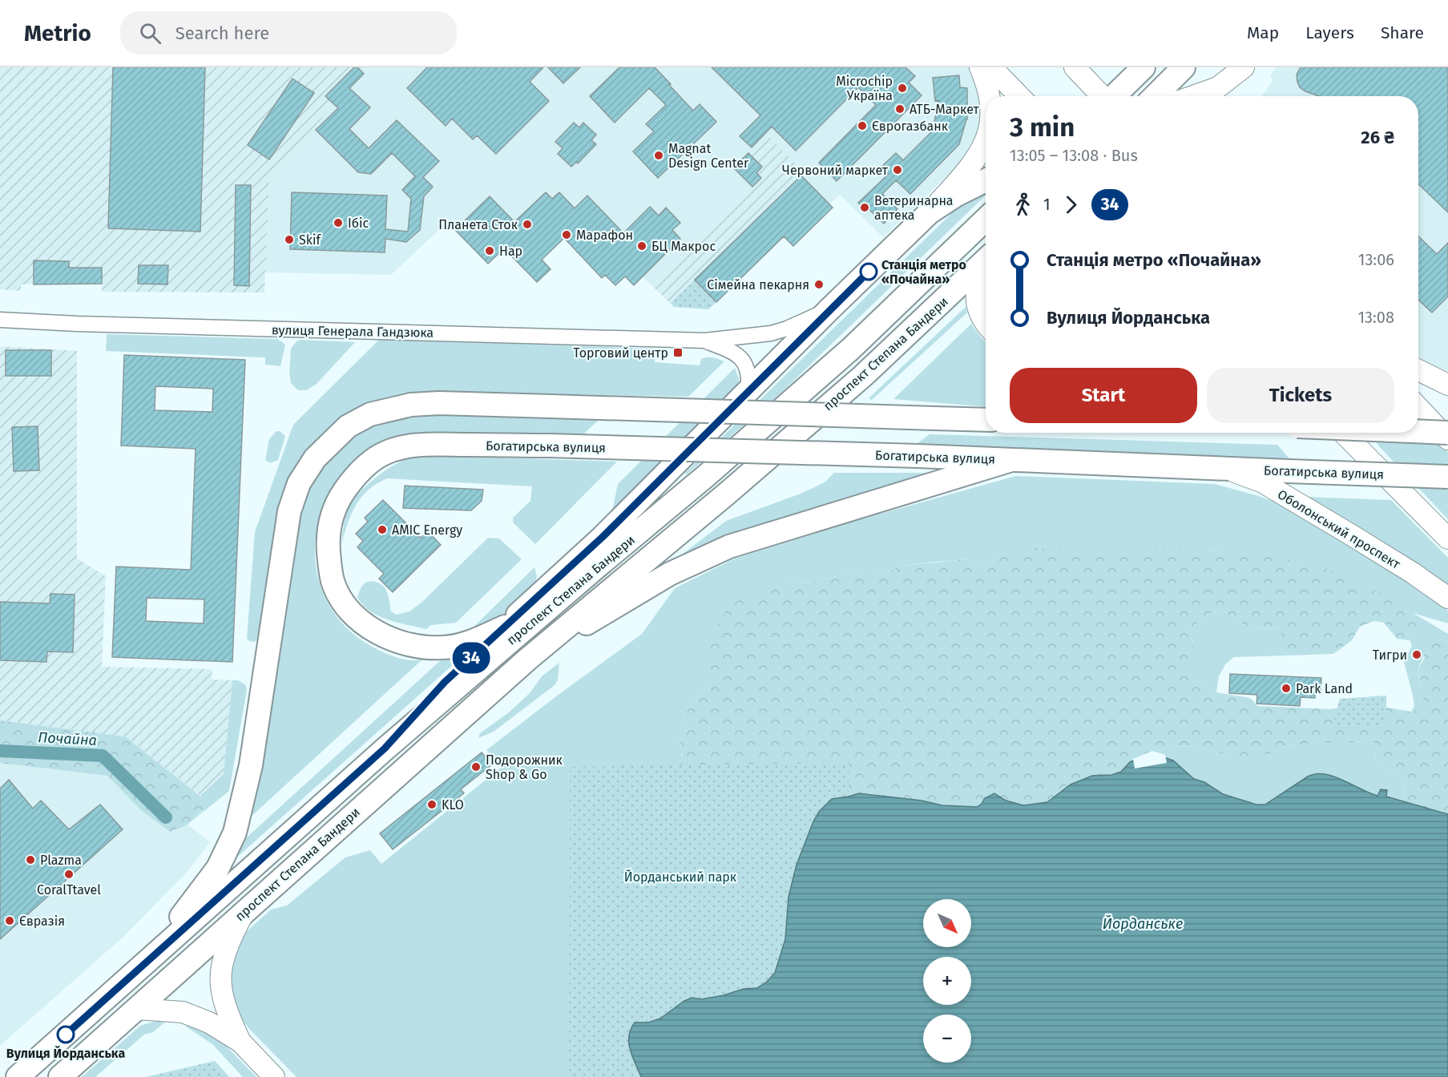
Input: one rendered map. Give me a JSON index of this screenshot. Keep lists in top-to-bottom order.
{
  "streets": {
    "main road": ["проспект Степана Бандери", "Богатирська вулиця", "Оболонський проспект"],
    "street": ["вулиця Генерала Гандзюка"]
  },
  "crossings": [
    ["Богатирська вулиця", "Оболонський проспект"]
  ],
  "water": ["Почайна", "Йорданське"],
  "parks": ["Йорданський парк"],
  "places": {
    "other": [
      "Microchip Україна",
      "АТБ-Маркет",
      "Єврогазбанк",
      "Magnat Design Center",
      "Червоний маркет",
      "Ветеринарна аптека",
      "Ібіс",
      "Планета Сток",
      "Марафон",
      "Skif",
      "БЦ Макрос",
      "Hap",
      "Станція метро «Почайна»",
      "Сімейна пекарня",
      "AMIC Energy",
      "Тигри",
      "Park Land",
      "Подорожник Shop & Go",
      "KLO",
      "Plazma",
      "CoralTtavel",
      "Євразія",
      "Вулиця Йорданська"
    ],
    "transit": ["Торговий центр"]
  },
  "lines": ["bus line 34"],
  "north": "bottom right",
  "page": {
    "header": "Metrio",
    "search": "Search here",
    "nav": ["Map", "Layers", "Share"],
    "on_map": "34",
    "heading": ["3 min", "13:05 – 13:08 · Bus", "26 ₴"],
    "legs": ["1", "34"],
    "list": [
      {
        "name": "Станція метро «Почайна»",
        "value": "13:06"
      },
      {
        "name": "Вулиця Йорданська",
        "value": "13:08"
      }
    ],
    "buttons": ["Start", "Tickets"],
    "map_buttons": ["+", "−"]
  }
}
